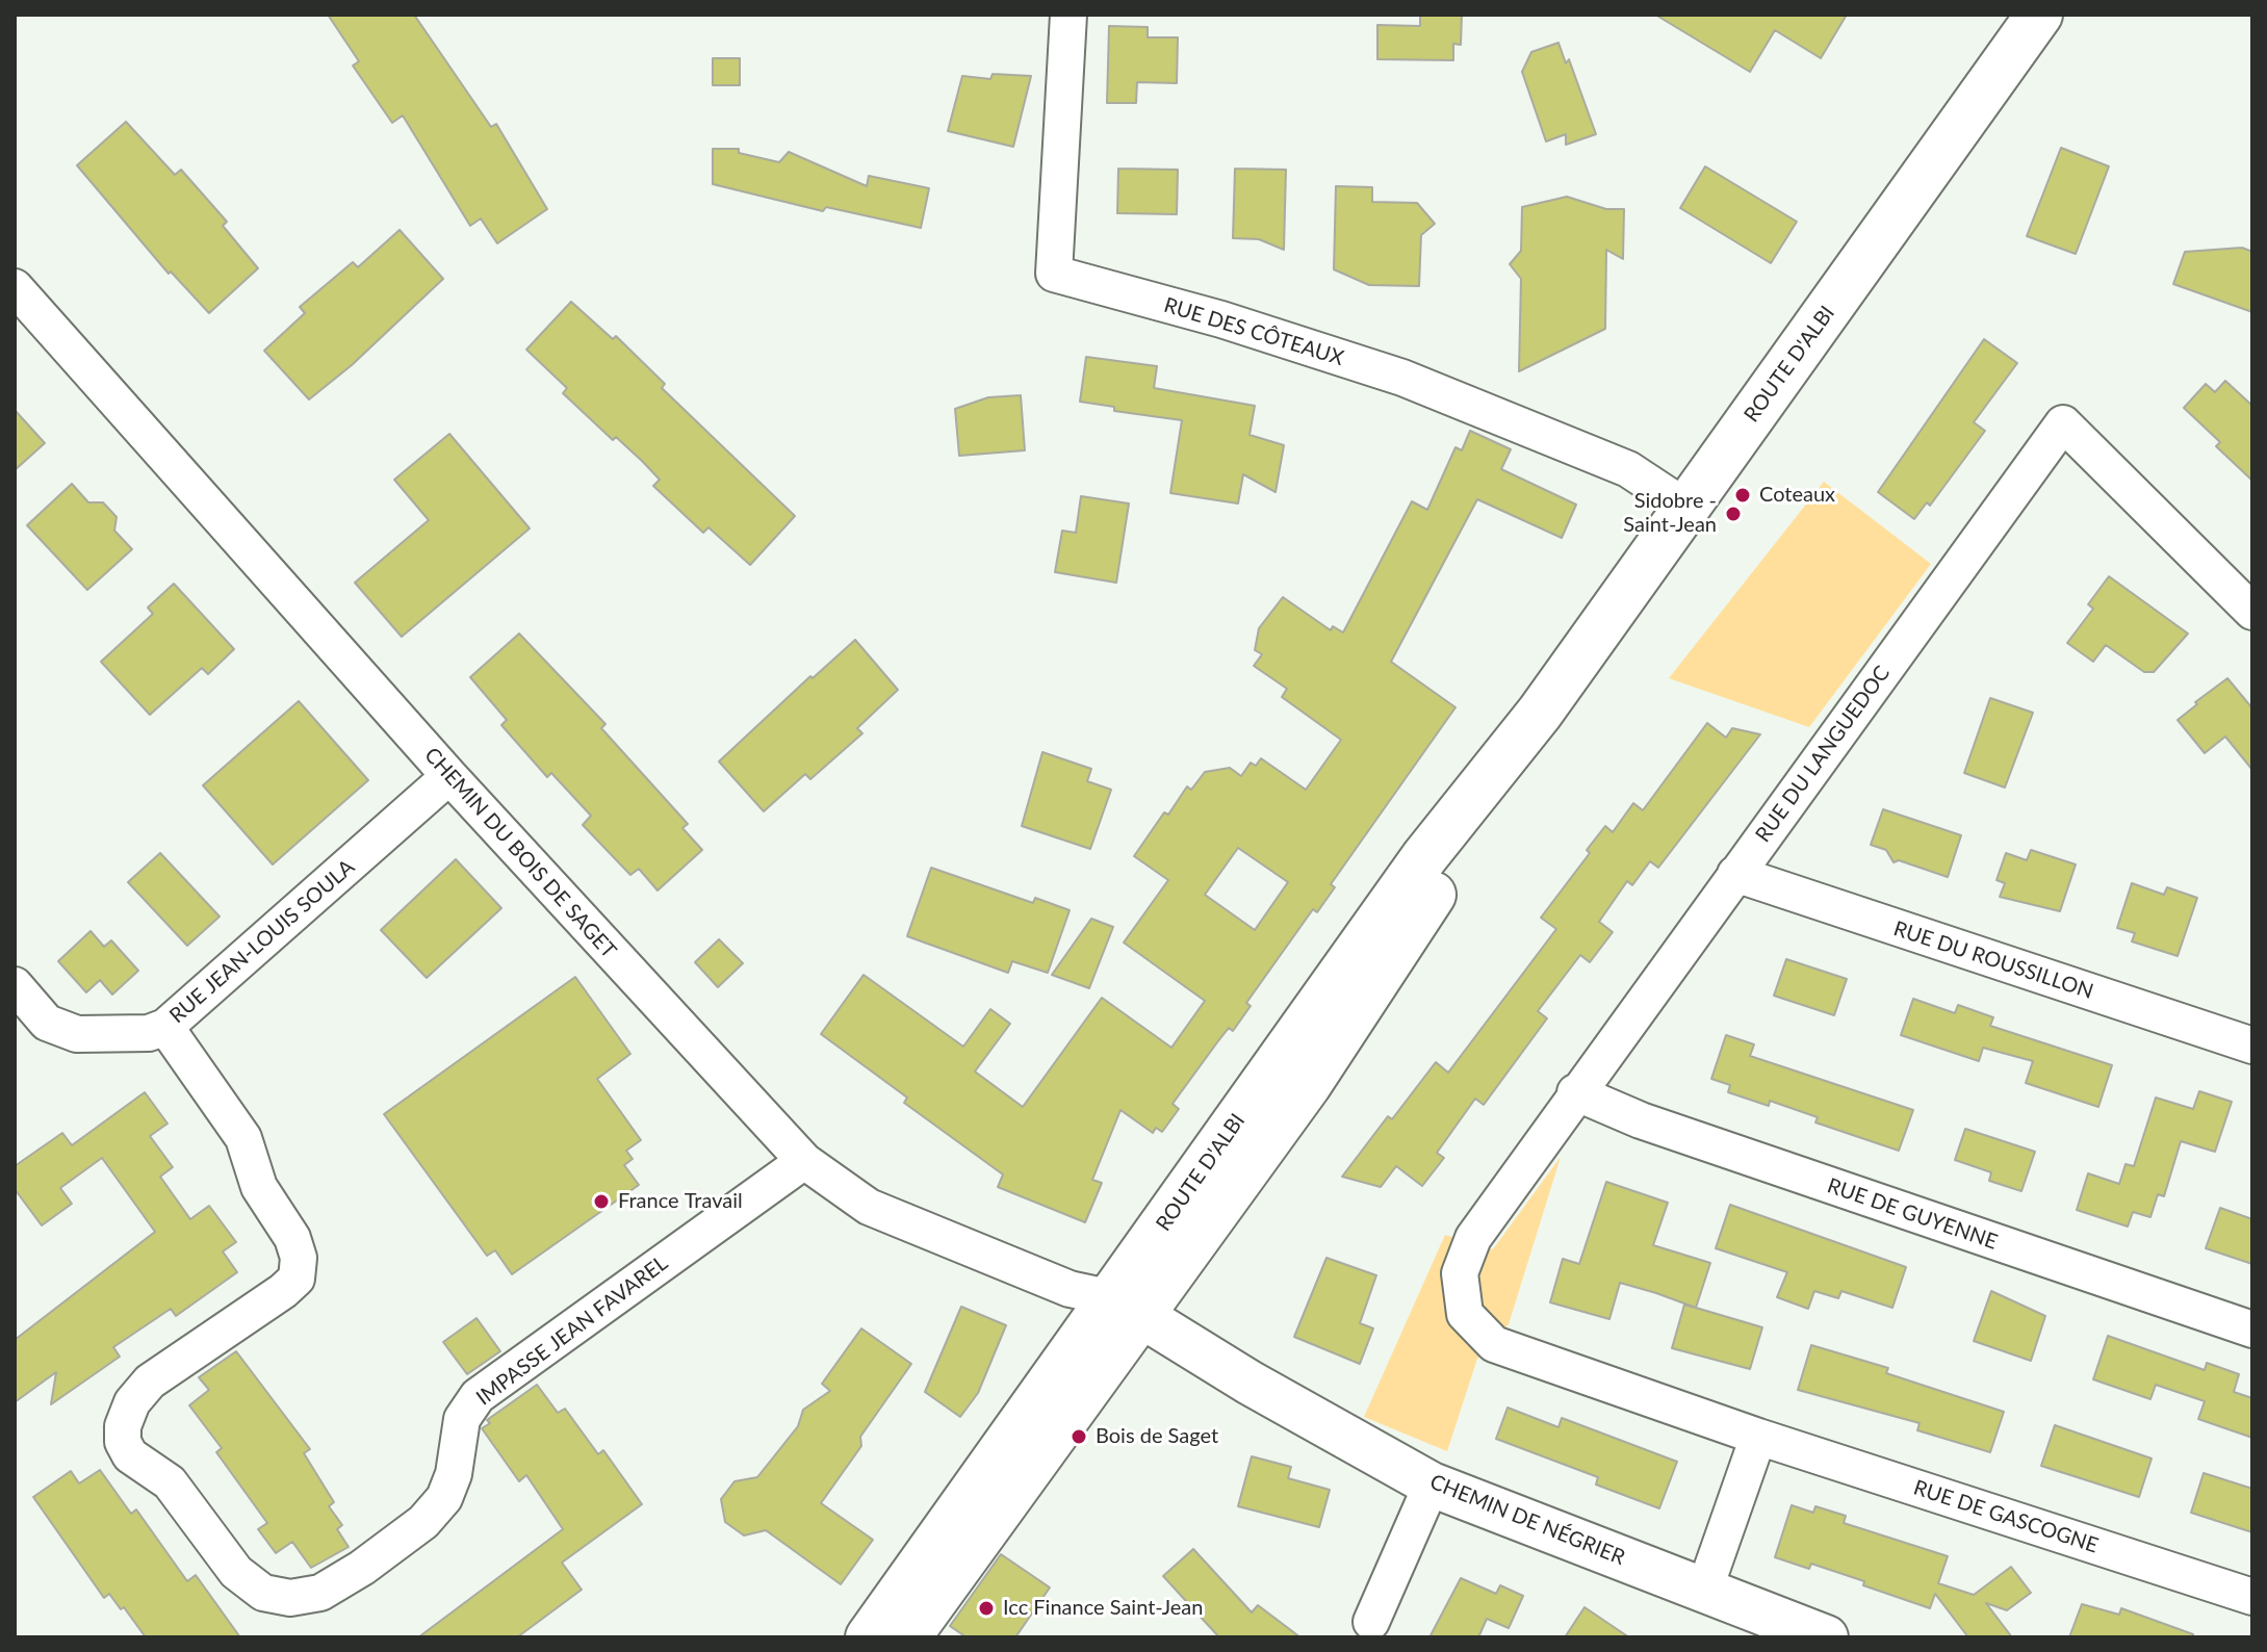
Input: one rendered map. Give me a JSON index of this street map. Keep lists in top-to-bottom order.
{
  "streets": {
    "main road": ["ROUTE D'ALBI"],
    "street": [
      "RUE DES CÔTEAUX",
      "RUE DU LANGUEDOC",
      "CHEMIN DU BOIS DE SAGET",
      "RUE JEAN-LOUIS SOULA",
      "RUE DU ROUSSILLON",
      "RUE DE GUYENNE",
      "IMPASSE JEAN FAVAREL",
      "RUE DE GASCOGNE",
      "CHEMIN DE NÉGRIER"
    ]
  },
  "crossings": [
    ["RUE DES CÔTEAUX", "ROUTE D'ALBI"],
    ["ROUTE D'ALBI", "CHEMIN DU BOIS DE SAGET"],
    ["ROUTE D'ALBI", "CHEMIN DE NÉGRIER"],
    ["RUE DU LANGUEDOC", "RUE DU ROUSSILLON"],
    ["RUE DU LANGUEDOC", "RUE DE GUYENNE"],
    ["RUE DU LANGUEDOC", "RUE DE GASCOGNE"],
    ["CHEMIN DU BOIS DE SAGET", "RUE JEAN-LOUIS SOULA"],
    ["CHEMIN DU BOIS DE SAGET", "IMPASSE JEAN FAVAREL"],
    ["CHEMIN DU BOIS DE SAGET", "CHEMIN DE NÉGRIER"],
    ["RUE JEAN-LOUIS SOULA", "IMPASSE JEAN FAVAREL"]
  ],
  "places": [
    "Coteaux",
    "Sidobre - Saint-Jean",
    "France Travail",
    "Bois de Saget",
    "Icc Finance Saint-Jean"
  ]
}
